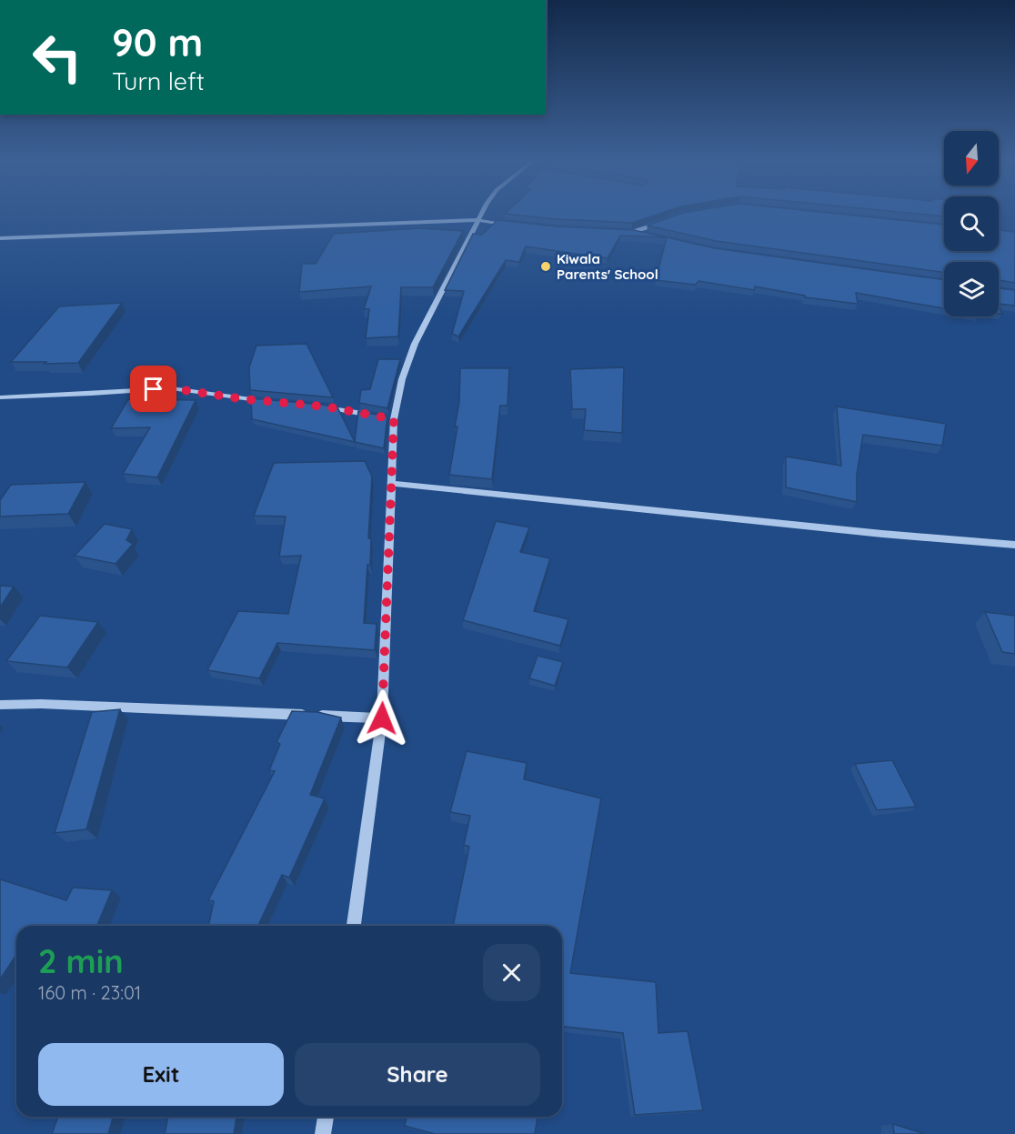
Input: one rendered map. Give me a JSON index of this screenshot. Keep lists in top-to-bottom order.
{
  "places": ["Kiwala Parents' School"],
  "north": "bottom",
  "page": {
    "turn": ["90 m", "Turn left"],
    "heading": ["2 min", "160 m · 23:01"],
    "buttons": ["Exit", "Share"]
  }
}
